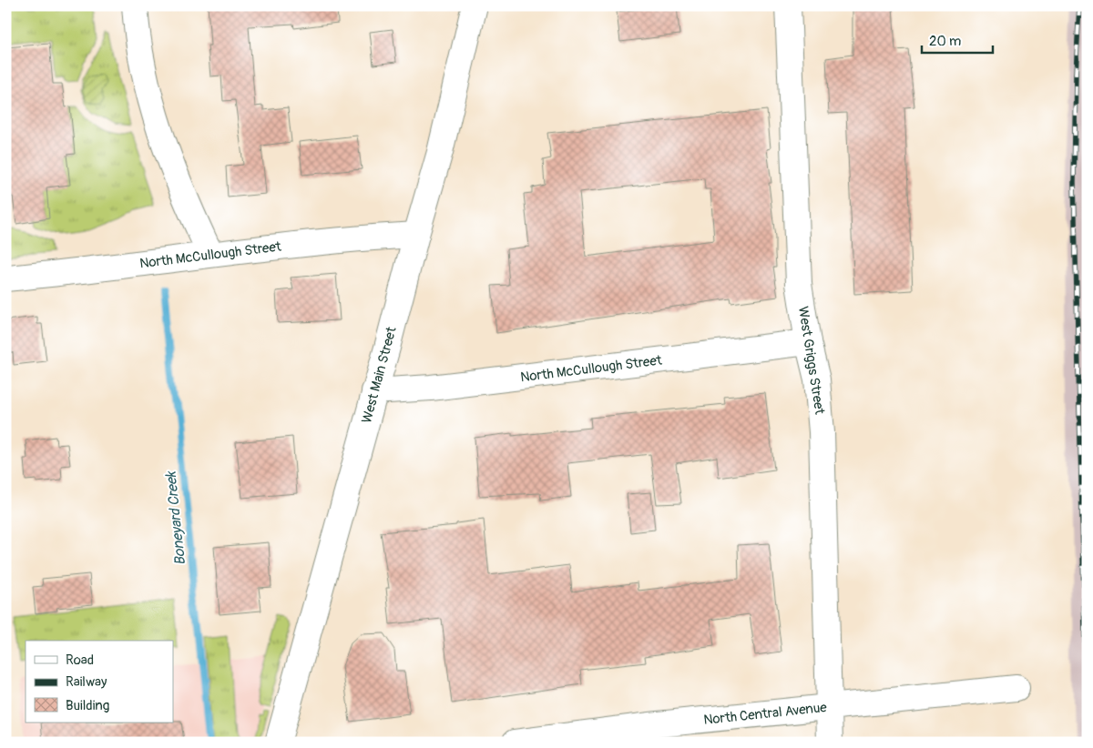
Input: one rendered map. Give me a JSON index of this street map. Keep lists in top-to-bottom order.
{
  "streets": {
    "street": [
      "North McCullough Street",
      "West Griggs Street",
      "West Main Street",
      "North Central Avenue"
    ]
  },
  "crossings": [
    ["North McCullough Street", "West Griggs Street"],
    ["North McCullough Street", "West Main Street"],
    ["West Griggs Street", "North Central Avenue"]
  ],
  "water": ["Boneyard Creek"],
  "legend": ["Road", "Railway", "Building"],
  "scale_bar": "20 m"
}
